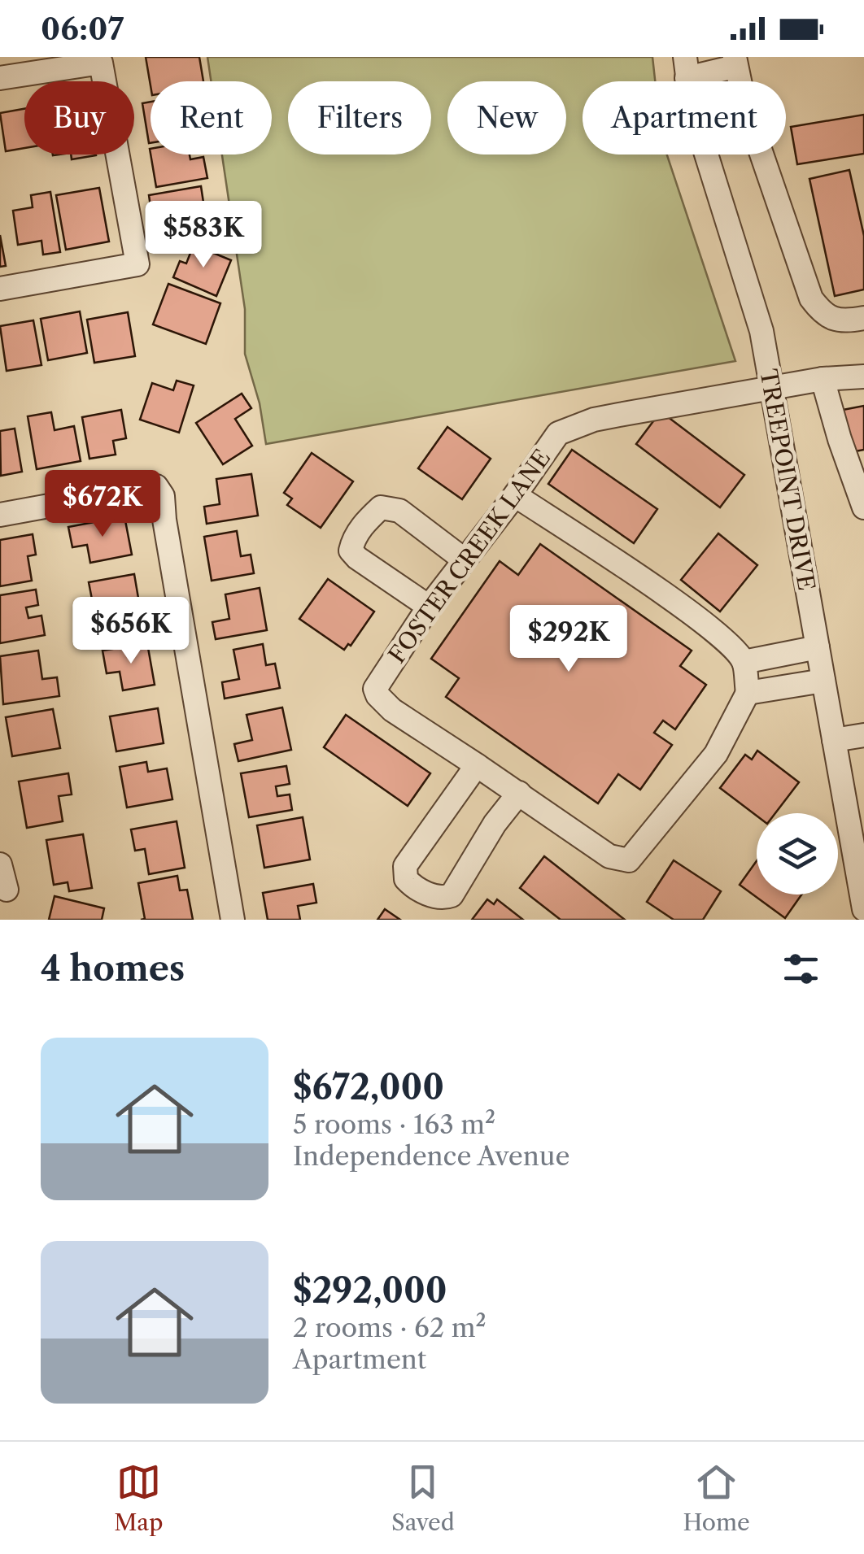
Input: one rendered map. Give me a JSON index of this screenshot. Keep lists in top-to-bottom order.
{
  "streets": {
    "street": ["TREEPOINT DRIVE", "FOSTER CREEK LANE"]
  },
  "crossings": [
    ["TREEPOINT DRIVE", "FOSTER CREEK LANE"]
  ],
  "page": {
    "status": "06:07",
    "chip": [
      "Buy",
      "Rent",
      "Filters",
      "New",
      "Apartment"
    ],
    "price": [
      "$583K",
      "$672K",
      "$656K",
      "$292K"
    ],
    "heading": "4 homes",
    "list": [
      {
        "name": "$672,000",
        "note": "5 rooms · 163 m² · Independence Avenue"
      },
      {
        "name": "$292,000",
        "note": "2 rooms · 62 m² · Apartment"
      }
    ],
    "tabs": ["Map", "Saved", "Home"]
  }
}
